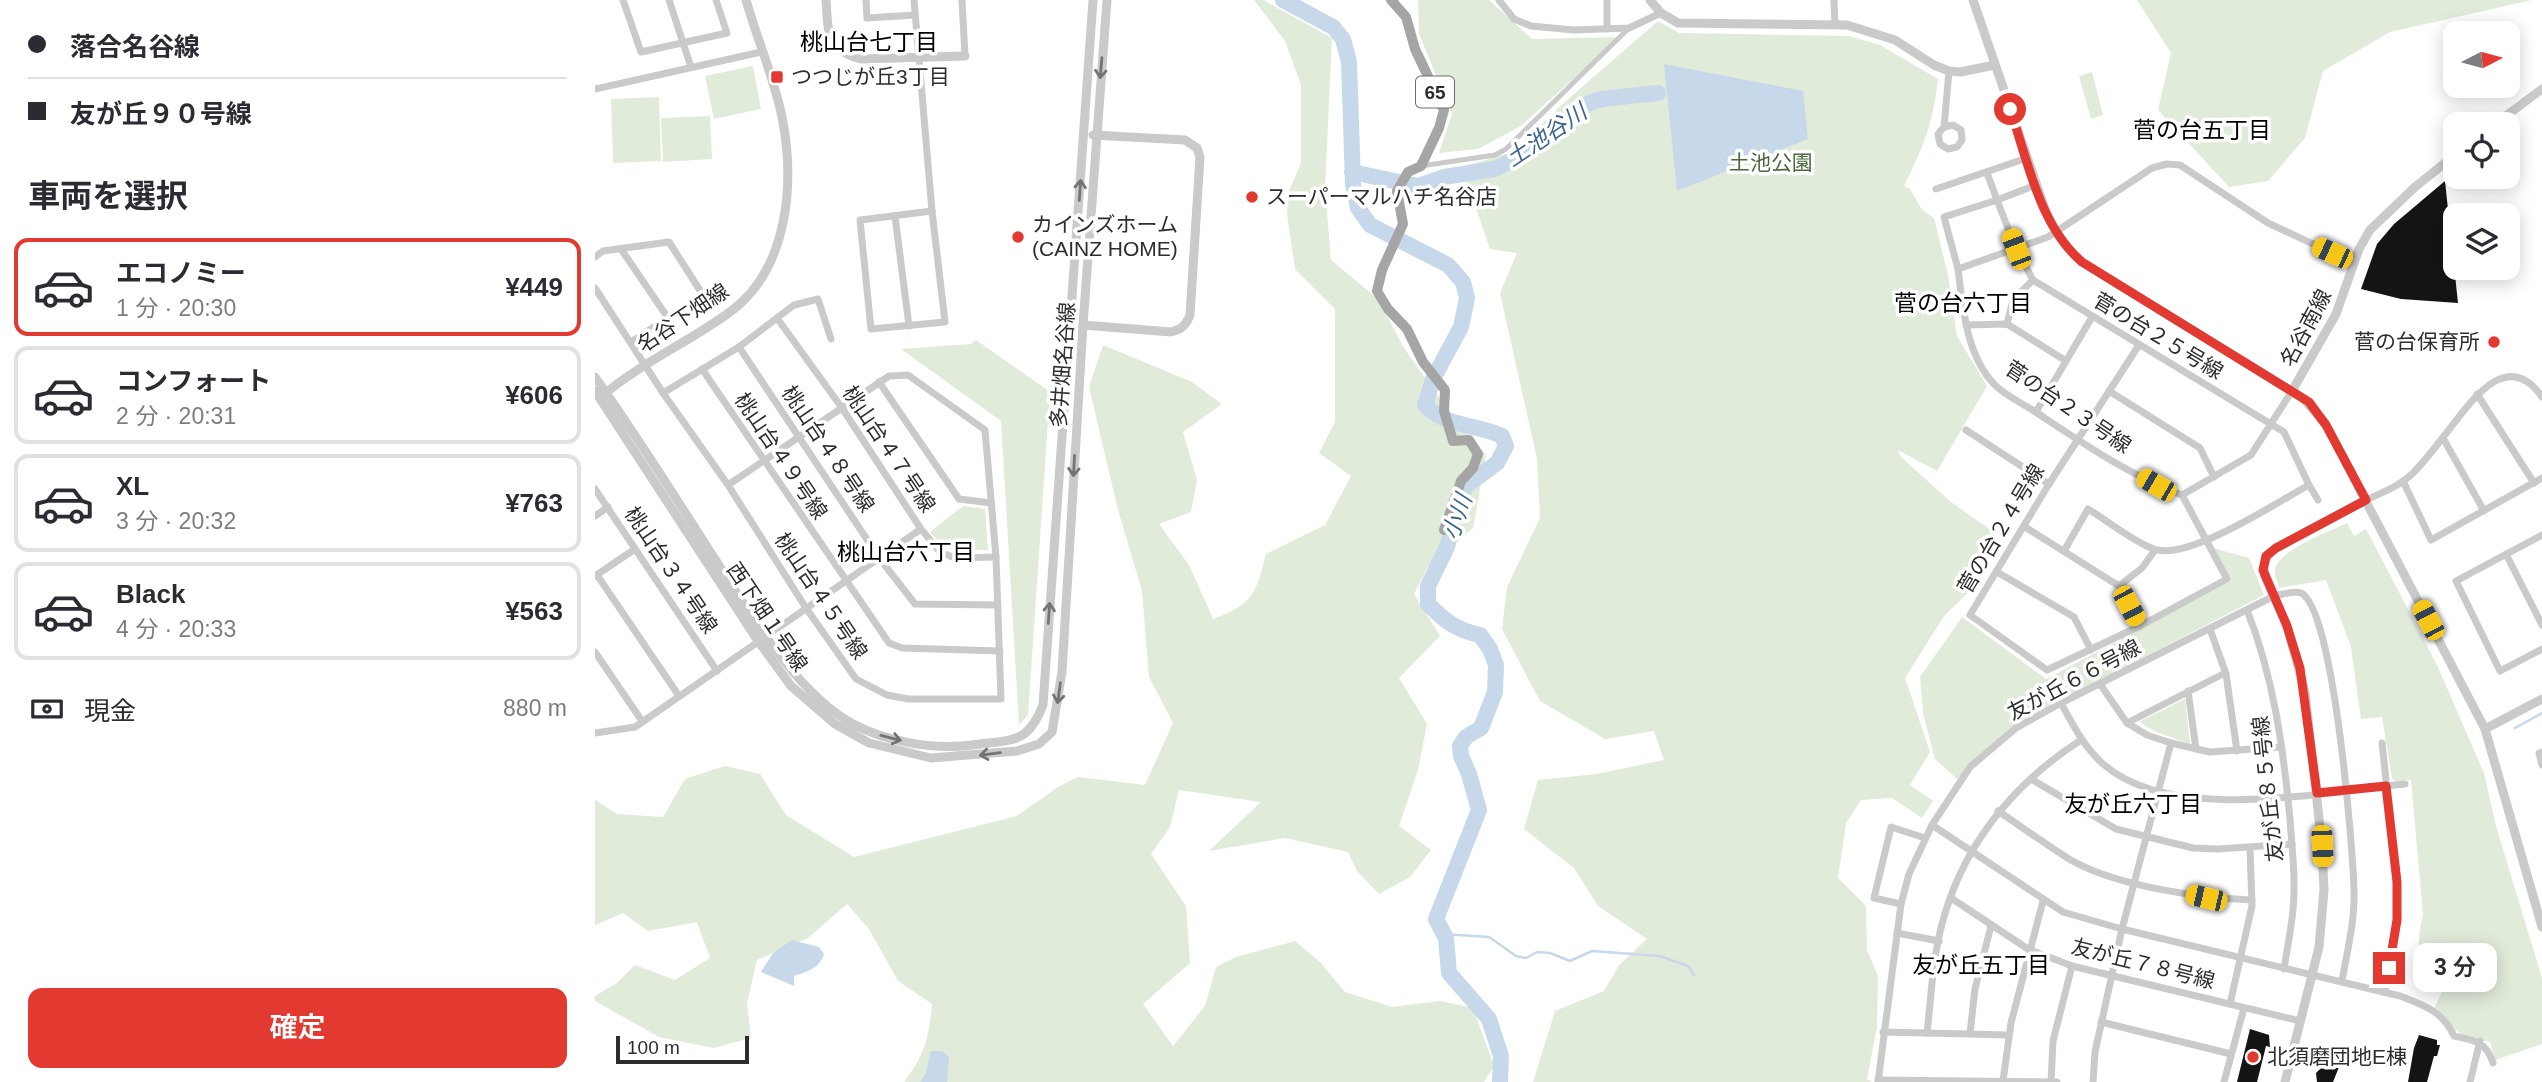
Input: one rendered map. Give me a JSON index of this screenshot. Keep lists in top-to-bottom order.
{
  "streets": {
    "main road": ["65"],
    "street": [
      "名谷下畑線",
      "名谷南線",
      "菅の台２５号線",
      "多井畑名谷線",
      "菅の台２３号線",
      "桃山台４８号線",
      "桃山台４７号線",
      "桃山台４９号線",
      "菅の台２４号線",
      "桃山台３４号線",
      "桃山台４５号線",
      "西下畑１号線",
      "友が丘６６号線",
      "友が丘８５号線",
      "友が丘７８号線"
    ]
  },
  "crossings": [
    ["名谷下畑線", "桃山台４５号線"],
    ["名谷下畑線", "西下畑１号線"],
    ["菅の台２５号線", "菅の台２４号線"],
    ["多井畑名谷線", "西下畑１号線"],
    ["菅の台２３号線", "菅の台２４号線"],
    ["桃山台４８号線", "桃山台４５号線"],
    ["桃山台４７号線", "桃山台４５号線"],
    ["桃山台４９号線", "桃山台４５号線"],
    ["友が丘６６号線", "友が丘８５号線"]
  ],
  "districts": [
    "桃山台七丁目",
    "菅の台五丁目",
    "菅の台六丁目",
    "桃山台六丁目",
    "友が丘六丁目",
    "友が丘五丁目"
  ],
  "water": ["土池谷川", "小川"],
  "parks": ["土池公園"],
  "places": {
    "transit": ["つつじが丘3丁目"],
    "other": [
      "スーパーマルハチ名谷店",
      "カインズホーム (CAINZ HOME)",
      "菅の台保育所",
      "北須磨団地E棟"
    ]
  },
  "scale_bar": "100 m",
  "north": "right",
  "page": {
    "banner": ["落合名谷線", "友が丘９０号線"],
    "heading": "車両を選択",
    "list": [
      {
        "name": "エコノミー",
        "note": "1 分 · 20:30",
        "value": "¥449"
      },
      {
        "name": "コンフォート",
        "note": "2 分 · 20:31",
        "value": "¥606"
      },
      {
        "name": "XL",
        "note": "3 分 · 20:32",
        "value": "¥763"
      },
      {
        "name": "Black",
        "note": "4 分 · 20:33",
        "value": "¥563"
      }
    ],
    "pay": ["現金", "880 m"],
    "bubble": "3 分",
    "buttons": "確定",
    "scale": "100 m"
  }
}
